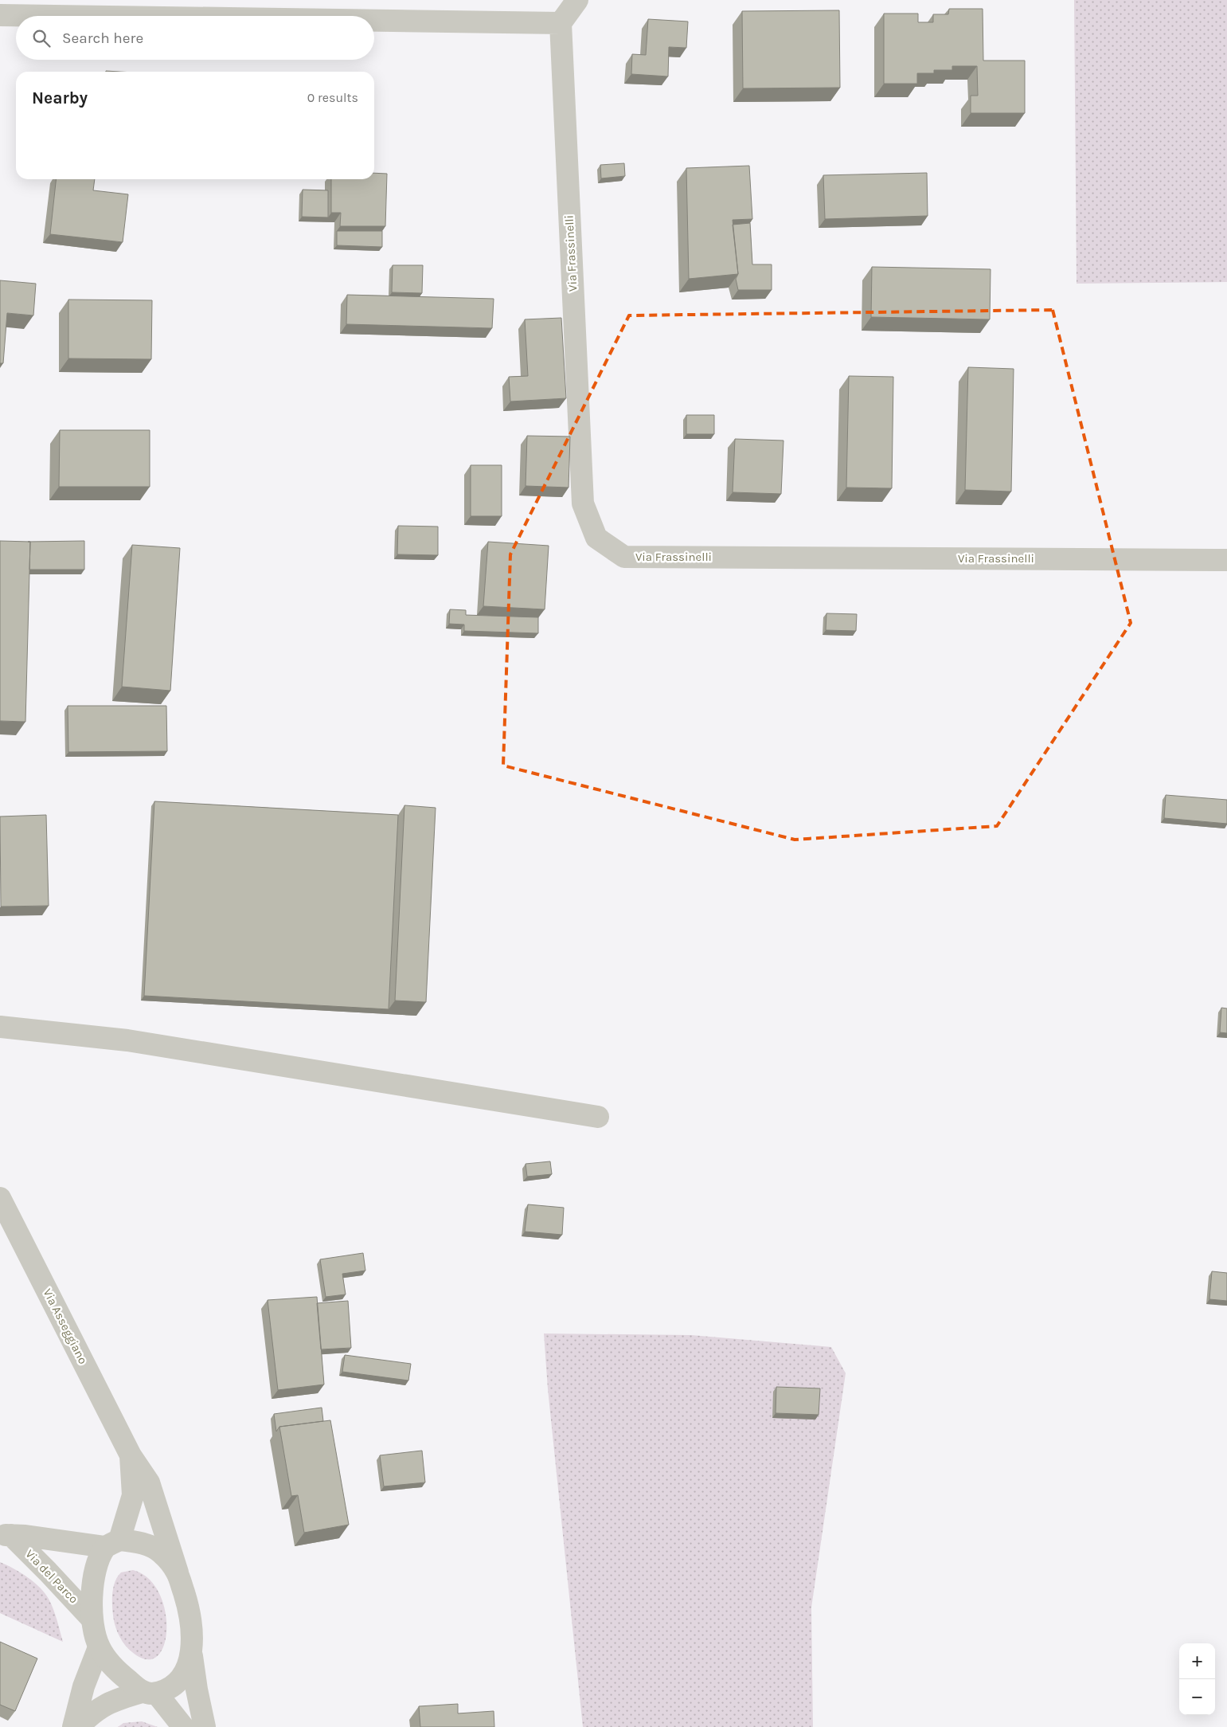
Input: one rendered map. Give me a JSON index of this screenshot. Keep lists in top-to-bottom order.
{
  "streets": {
    "street": ["Via Frassinelli", "Via Asseggiano", "Via del Parco"]
  },
  "crossings": [
    ["Via Asseggiano", "Via del Parco"]
  ],
  "page": {
    "search": "Search here",
    "heading": ["Nearby", "0 results"],
    "map_buttons": ["+", "−"]
  }
}
